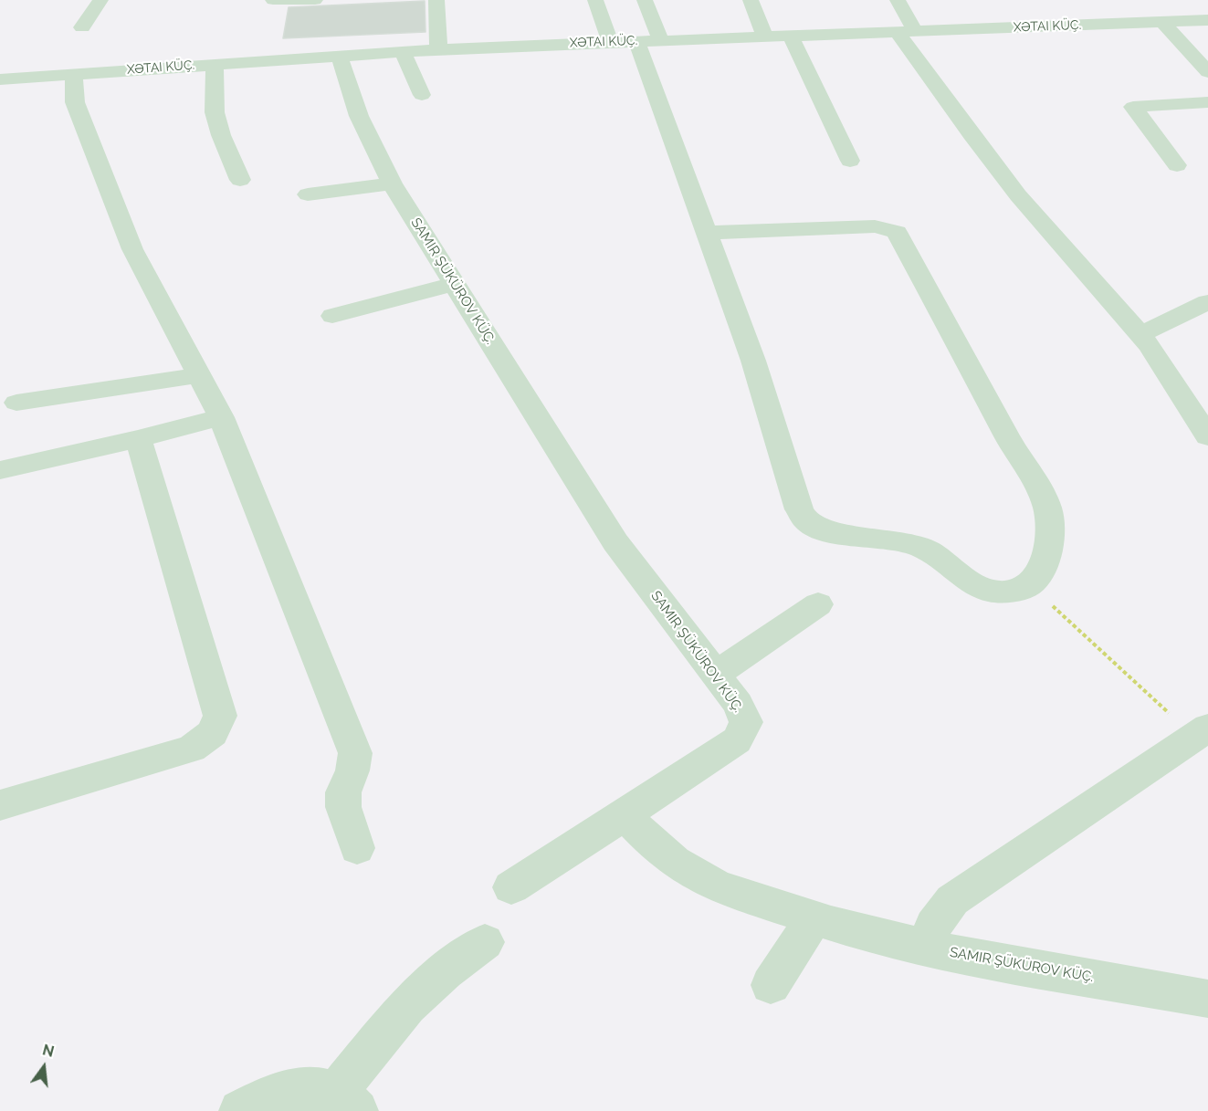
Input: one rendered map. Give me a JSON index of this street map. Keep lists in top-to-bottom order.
{
  "streets": {
    "street": ["XƏTAI KÜÇ.", "SAMIR ŞÜKÜROV KÜÇ."]
  },
  "crossings": [
    ["XƏTAI KÜÇ.", "SAMIR ŞÜKÜROV KÜÇ."]
  ],
  "north": "top"
}
